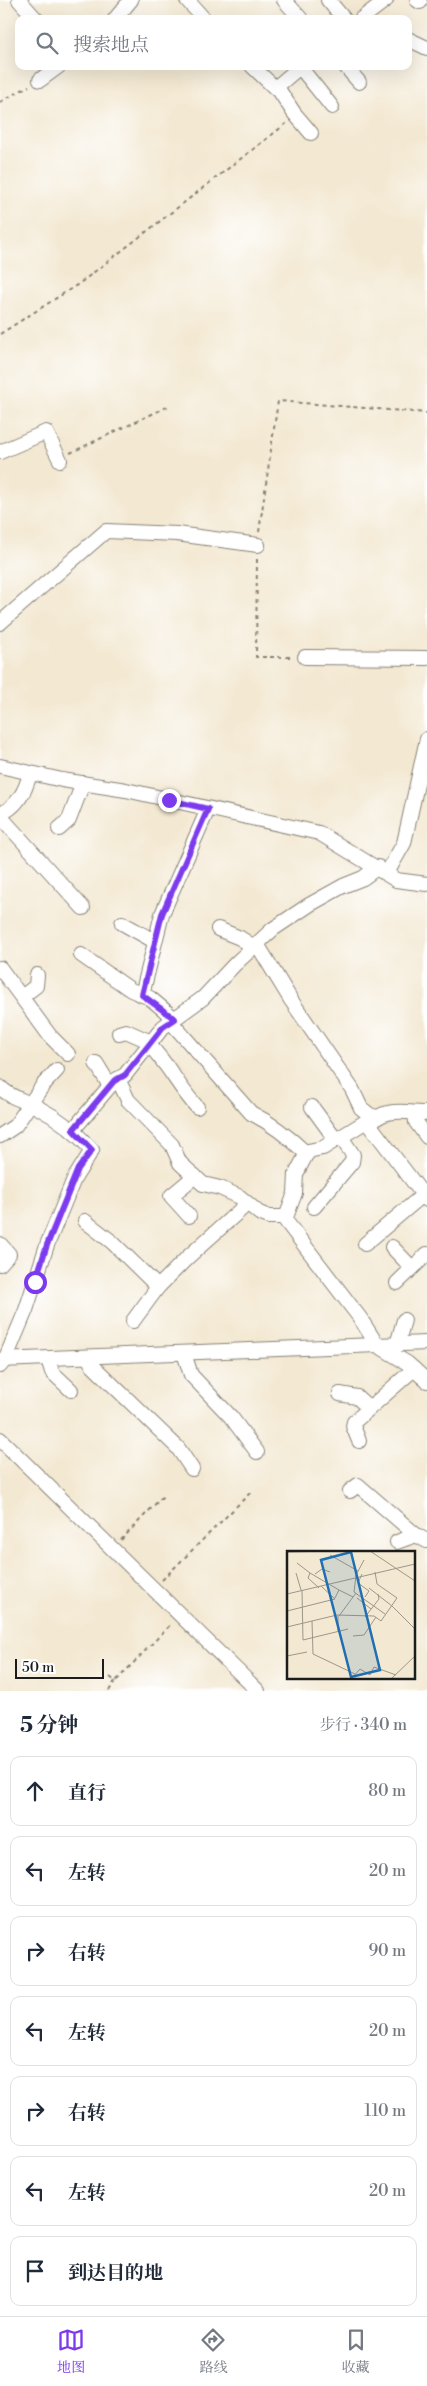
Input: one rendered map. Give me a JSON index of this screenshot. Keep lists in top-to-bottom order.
{
  "scale_bar": "50 m",
  "page": {
    "search": "搜索地点",
    "scale": "50 m",
    "heading": ["5 分钟", "步行 · 340 m"],
    "list": [
      ["直行", "80 m"],
      ["左转", "20 m"],
      ["右转", "90 m"],
      ["左转", "20 m"],
      ["右转", "110 m"],
      ["左转", "20 m"],
      "到达目的地"
    ],
    "nav": ["地图", "路线", "收藏"]
  }
}
